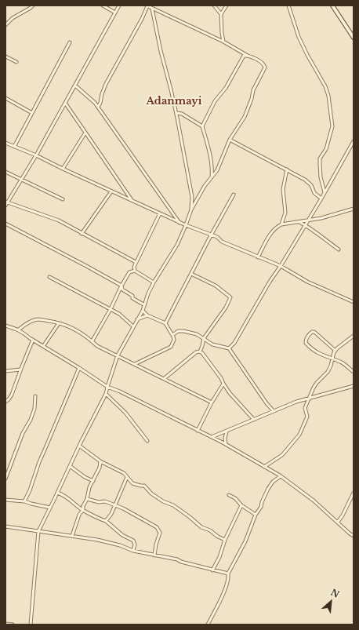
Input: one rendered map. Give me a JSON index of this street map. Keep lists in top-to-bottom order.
{
  "districts": ["Adanmayi"],
  "north": "top right"
}
